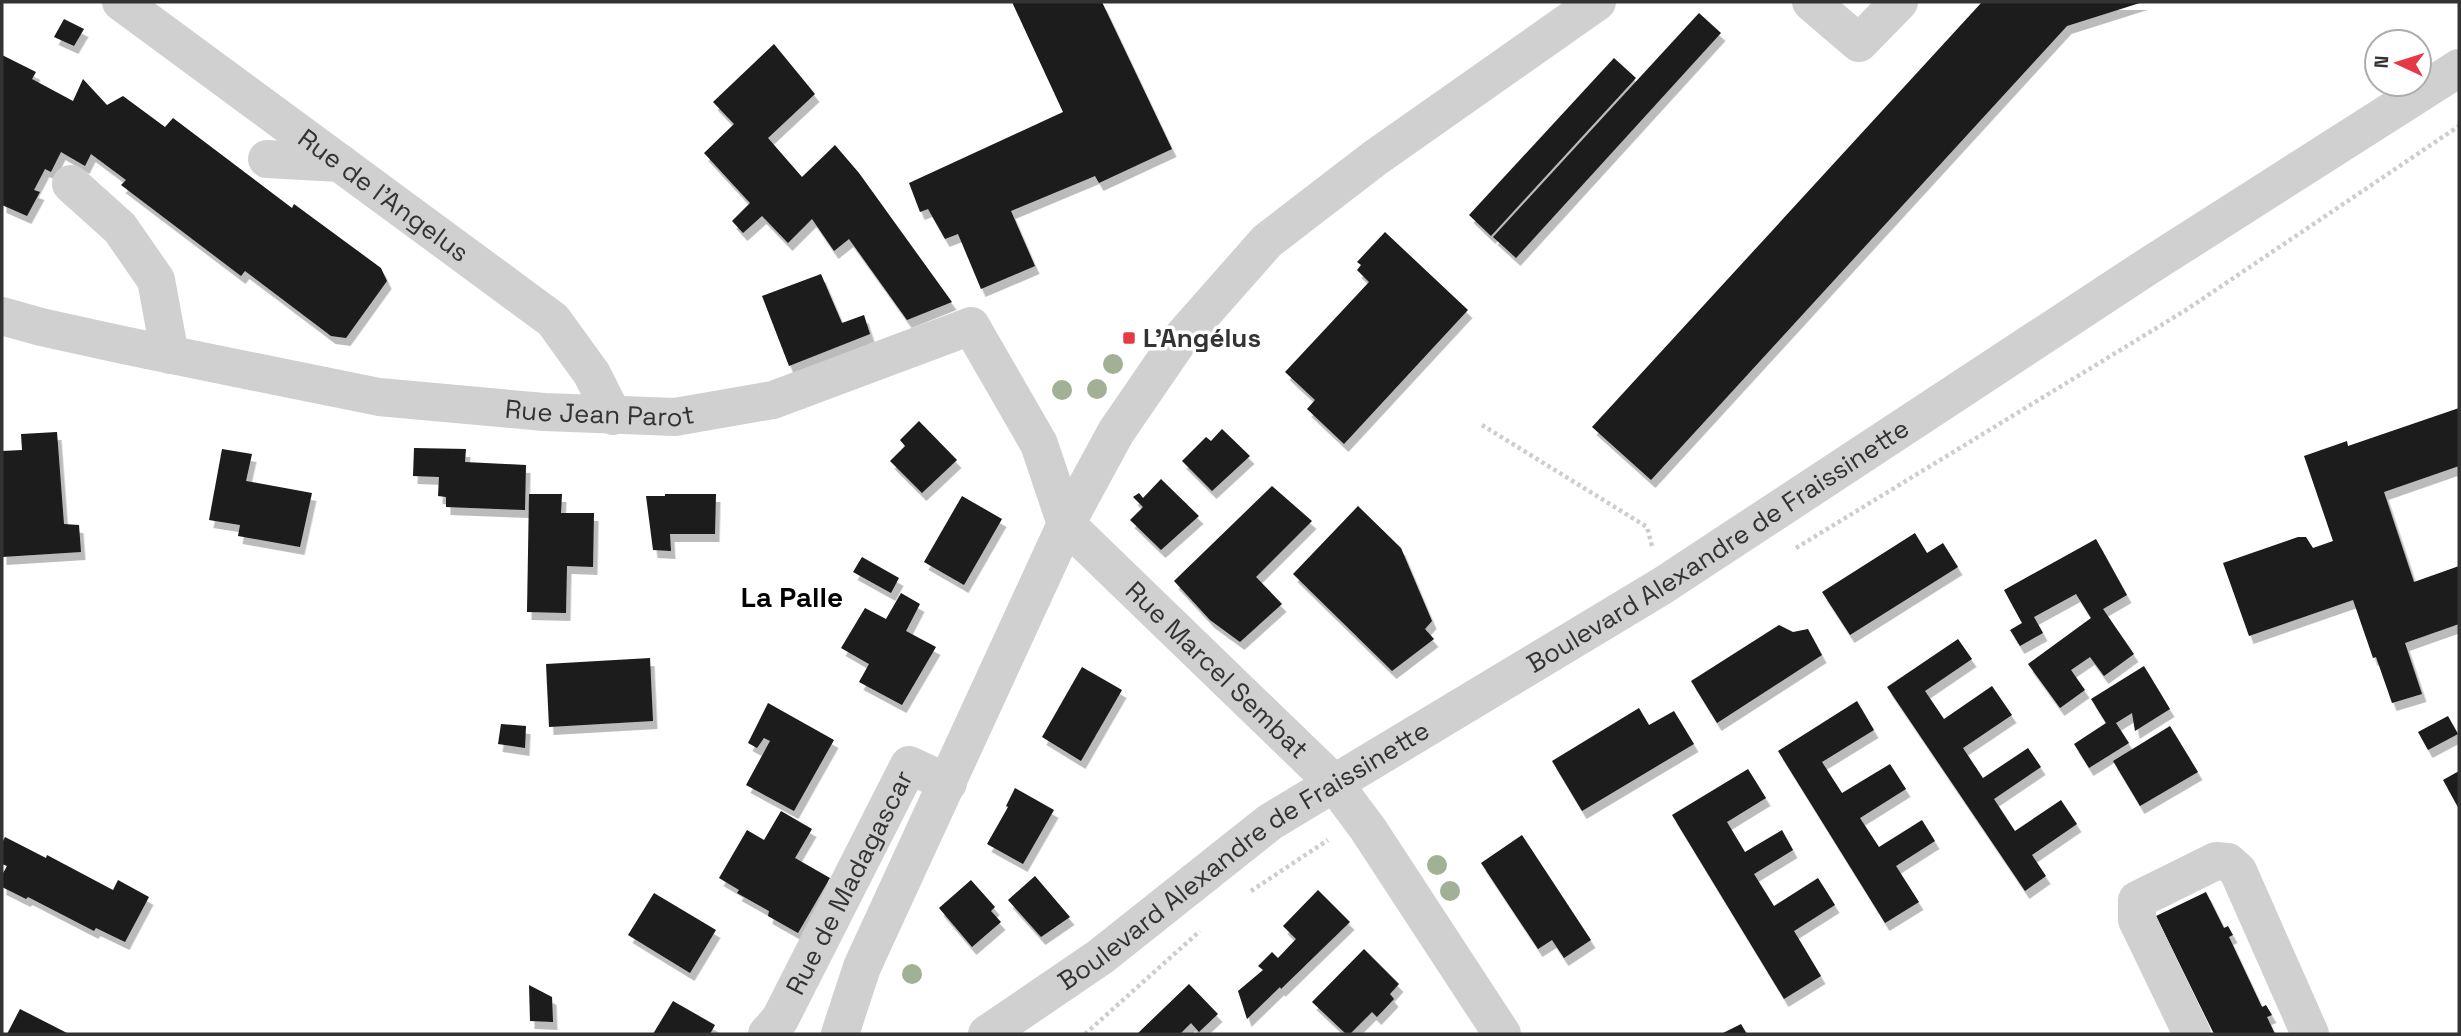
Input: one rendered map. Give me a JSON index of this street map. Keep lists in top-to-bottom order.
{
  "streets": {
    "street": [
      "Rue de l'Angelus",
      "Rue Jean Parot",
      "Boulevard Alexandre de Fraissinette",
      "Rue Marcel Sembat",
      "Rue de Madagascar"
    ]
  },
  "crossings": [
    ["Rue de l'Angelus", "Rue Jean Parot"],
    ["Rue Jean Parot", "Rue Marcel Sembat"],
    ["Rue Jean Parot", "Rue de Madagascar"],
    ["Boulevard Alexandre de Fraissinette", "Rue Marcel Sembat"],
    ["Rue Marcel Sembat", "Rue de Madagascar"]
  ],
  "districts": ["La Palle"],
  "places": {
    "transit": ["L'Angélus"]
  },
  "north": "left"
}
